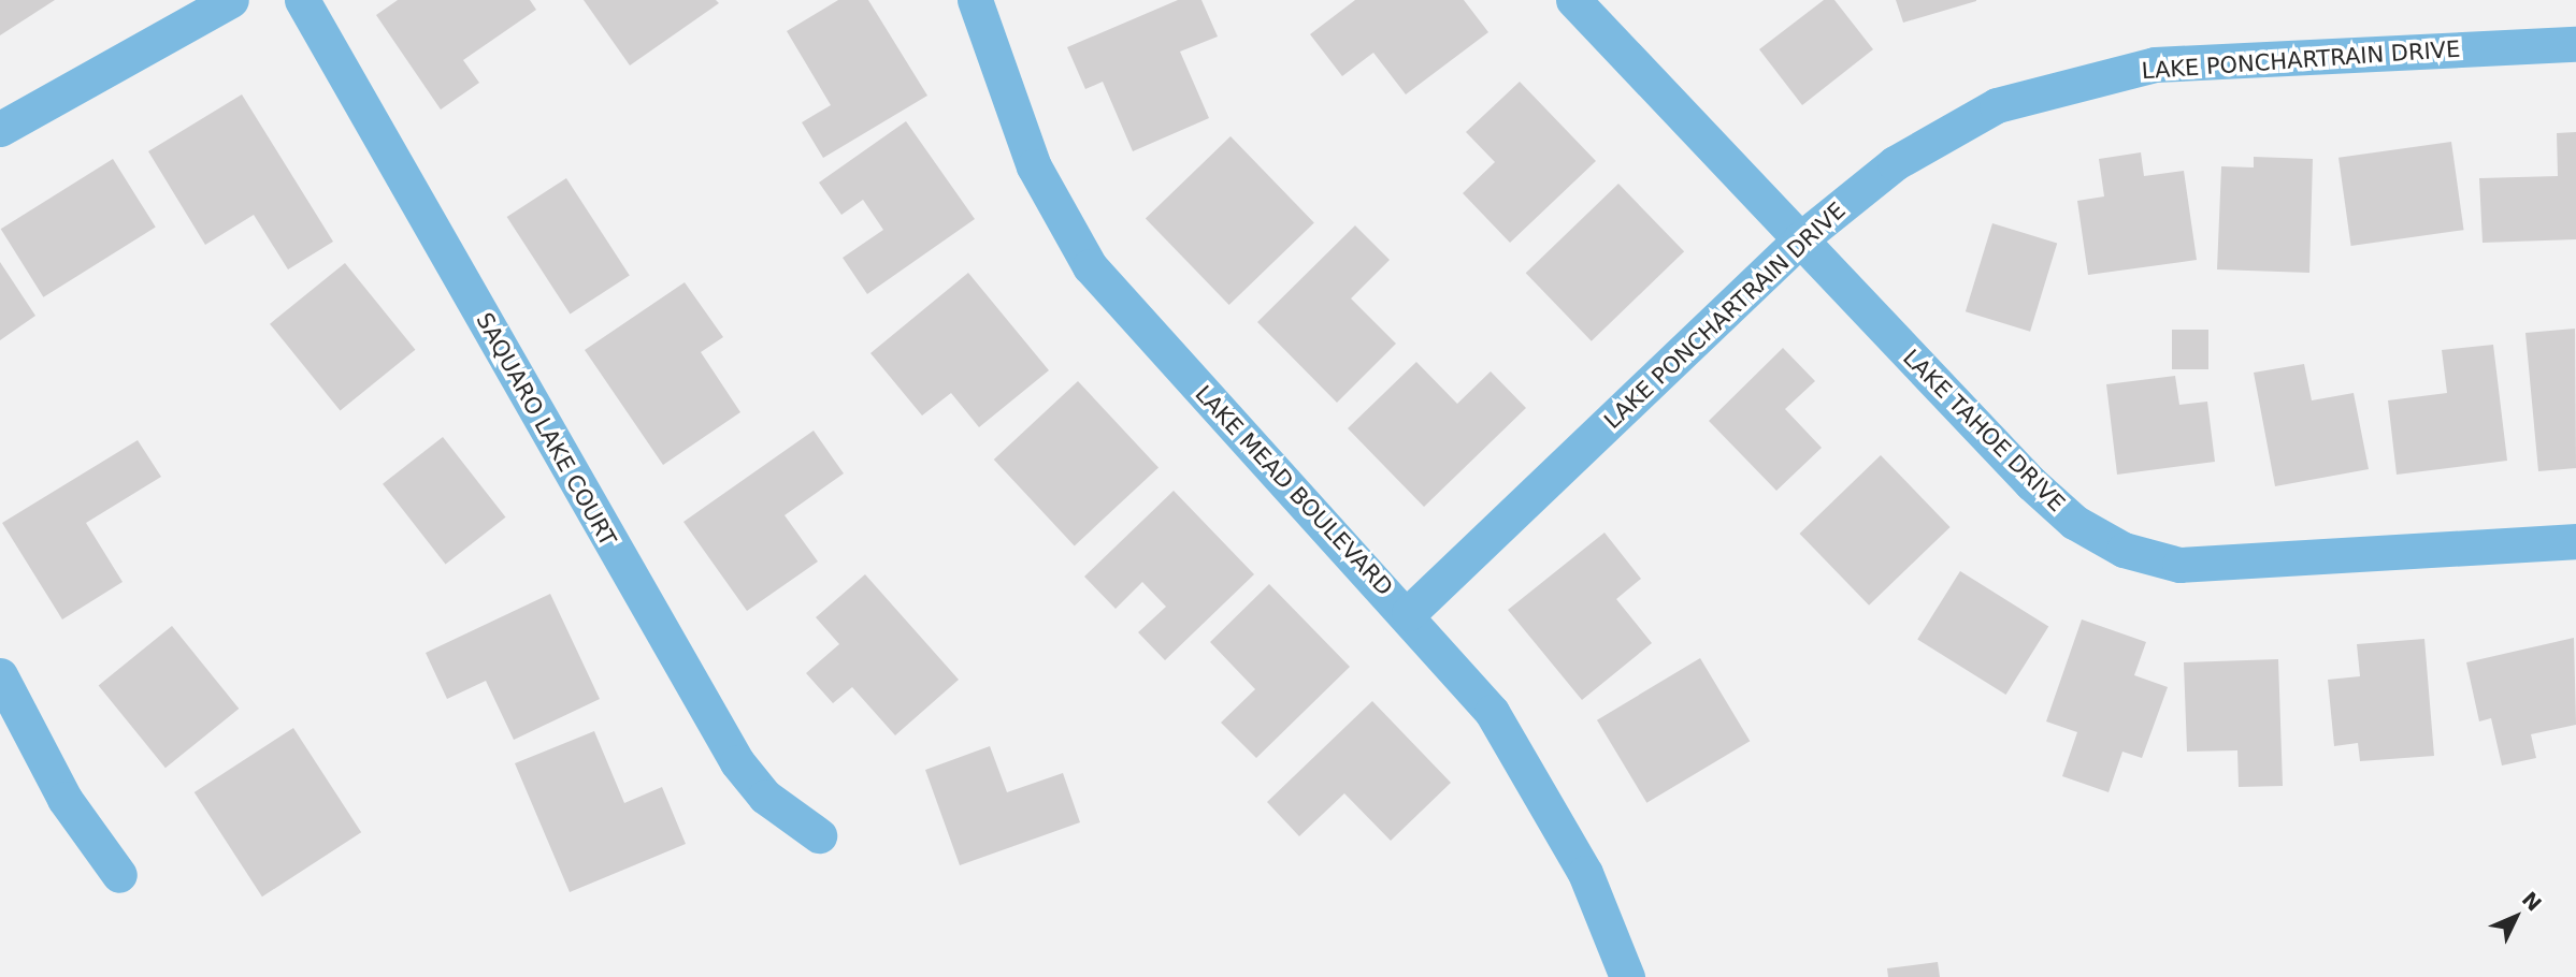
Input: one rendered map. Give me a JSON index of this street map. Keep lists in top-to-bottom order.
{
  "streets": {
    "street": [
      "LAKE PONCHARTRAIN DRIVE",
      "SAQUARO LAKE COURT",
      "LAKE TAHOE DRIVE",
      "LAKE MEAD BOULEVARD"
    ]
  },
  "crossings": [
    ["LAKE PONCHARTRAIN DRIVE", "LAKE TAHOE DRIVE"],
    ["LAKE PONCHARTRAIN DRIVE", "LAKE MEAD BOULEVARD"]
  ],
  "north": "top right"
}
